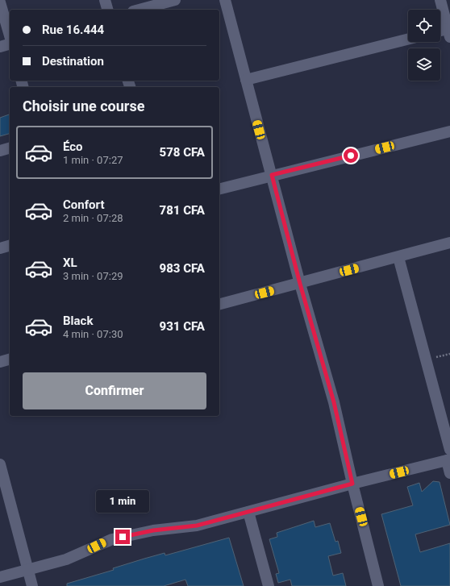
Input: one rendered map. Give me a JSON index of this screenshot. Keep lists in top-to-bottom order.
{
  "page": {
    "banner": ["Rue 16.444", "Destination"],
    "heading": "Choisir une course",
    "list": [
      {
        "name": "Éco",
        "note": "1 min · 07:27",
        "value": "578 CFA"
      },
      {
        "name": "Confort",
        "note": "2 min · 07:28",
        "value": "781 CFA"
      },
      {
        "name": "XL",
        "note": "3 min · 07:29",
        "value": "983 CFA"
      },
      {
        "name": "Black",
        "note": "4 min · 07:30",
        "value": "931 CFA"
      }
    ],
    "buttons": "Confirmer",
    "bubble": "1 min"
  }
}
